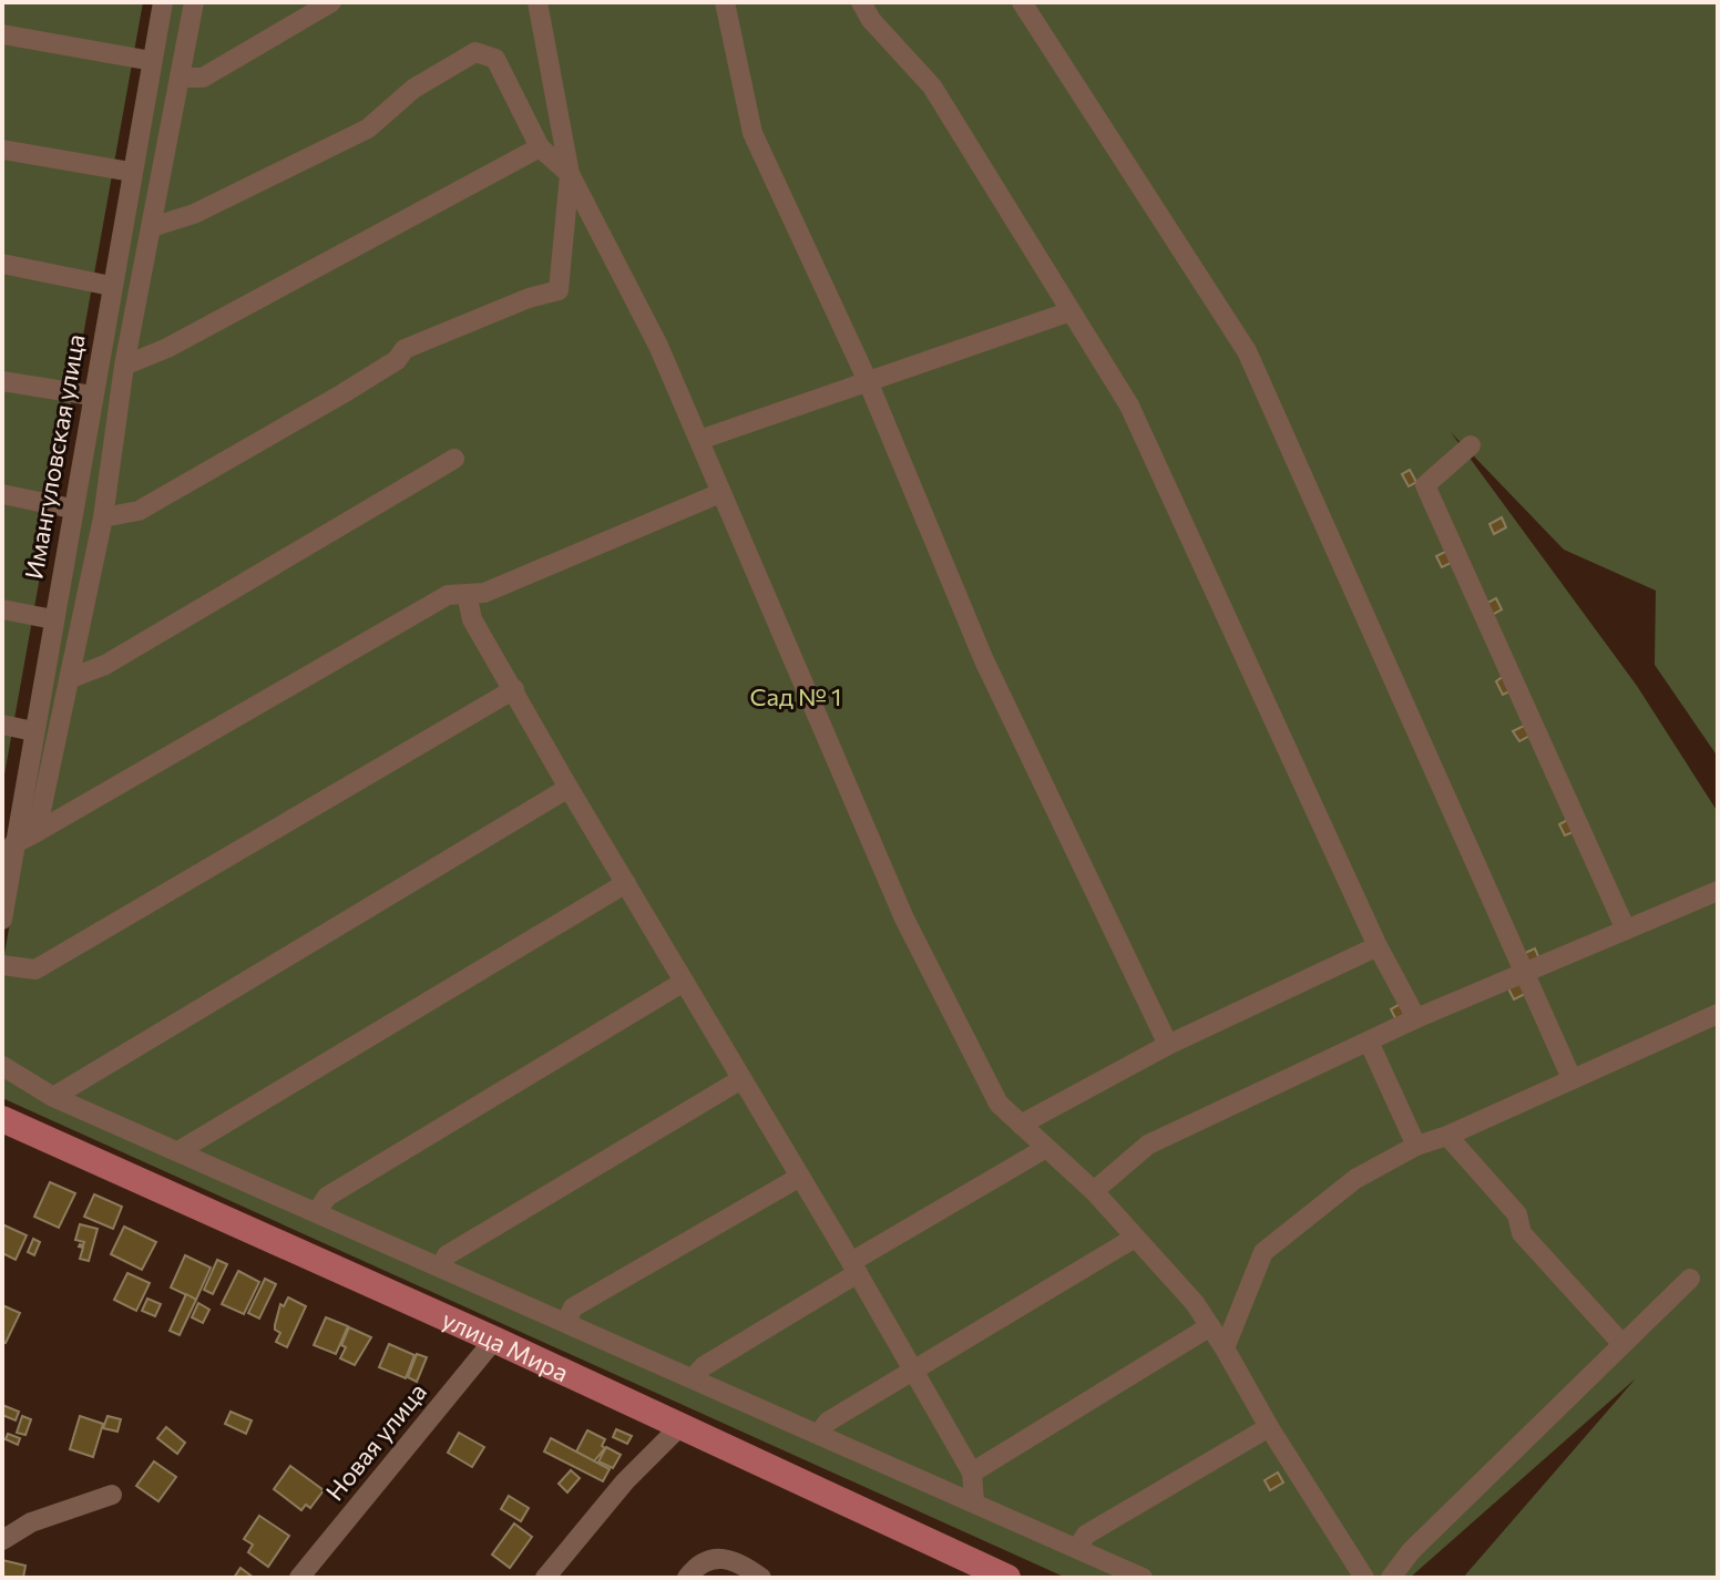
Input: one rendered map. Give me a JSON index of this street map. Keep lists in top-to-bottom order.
{
  "streets": {
    "main road": ["улица Мира"],
    "street": ["Имангуловская улица", "Новая улица"]
  },
  "crossings": [
    ["улица Мира", "Новая улица"]
  ],
  "parks": ["Сад № 1"]
}
